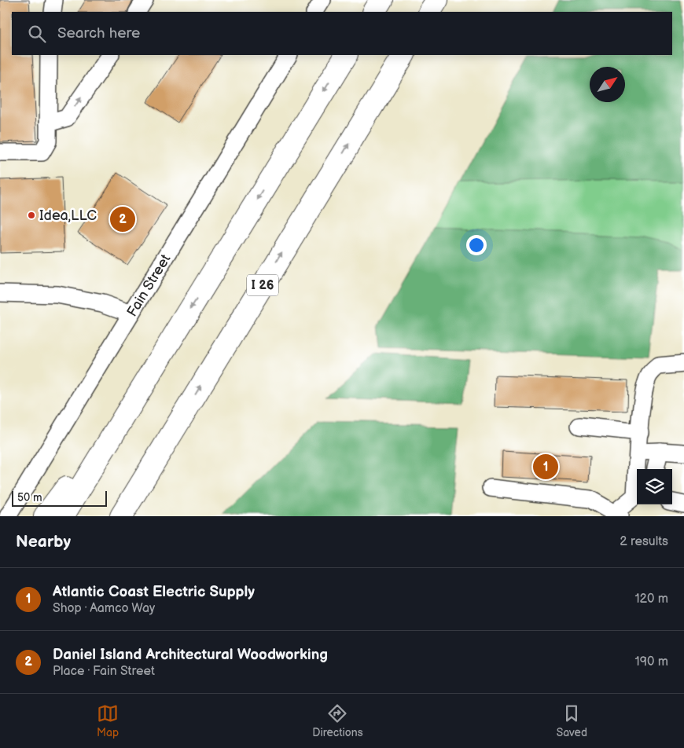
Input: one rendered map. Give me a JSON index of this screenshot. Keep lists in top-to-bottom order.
{
  "streets": {
    "highway": ["I 26"],
    "street": ["Fain Street"]
  },
  "places": ["Idea,LLC"],
  "scale_bar": "50 m",
  "north": "top right",
  "page": {
    "search": "Search here",
    "pins": ["2", "1"],
    "scale": "50 m",
    "heading": ["Nearby", "2 results"],
    "list": [
      {
        "mark": "1",
        "name": "Atlantic Coast Electric Supply",
        "note": "Shop · Aamco Way",
        "value": "120 m"
      },
      {
        "mark": "2",
        "name": "Daniel Island Architectural Woodworking",
        "note": "Place · Fain Street",
        "value": "190 m"
      }
    ],
    "nav": ["Map", "Directions", "Saved"]
  }
}
